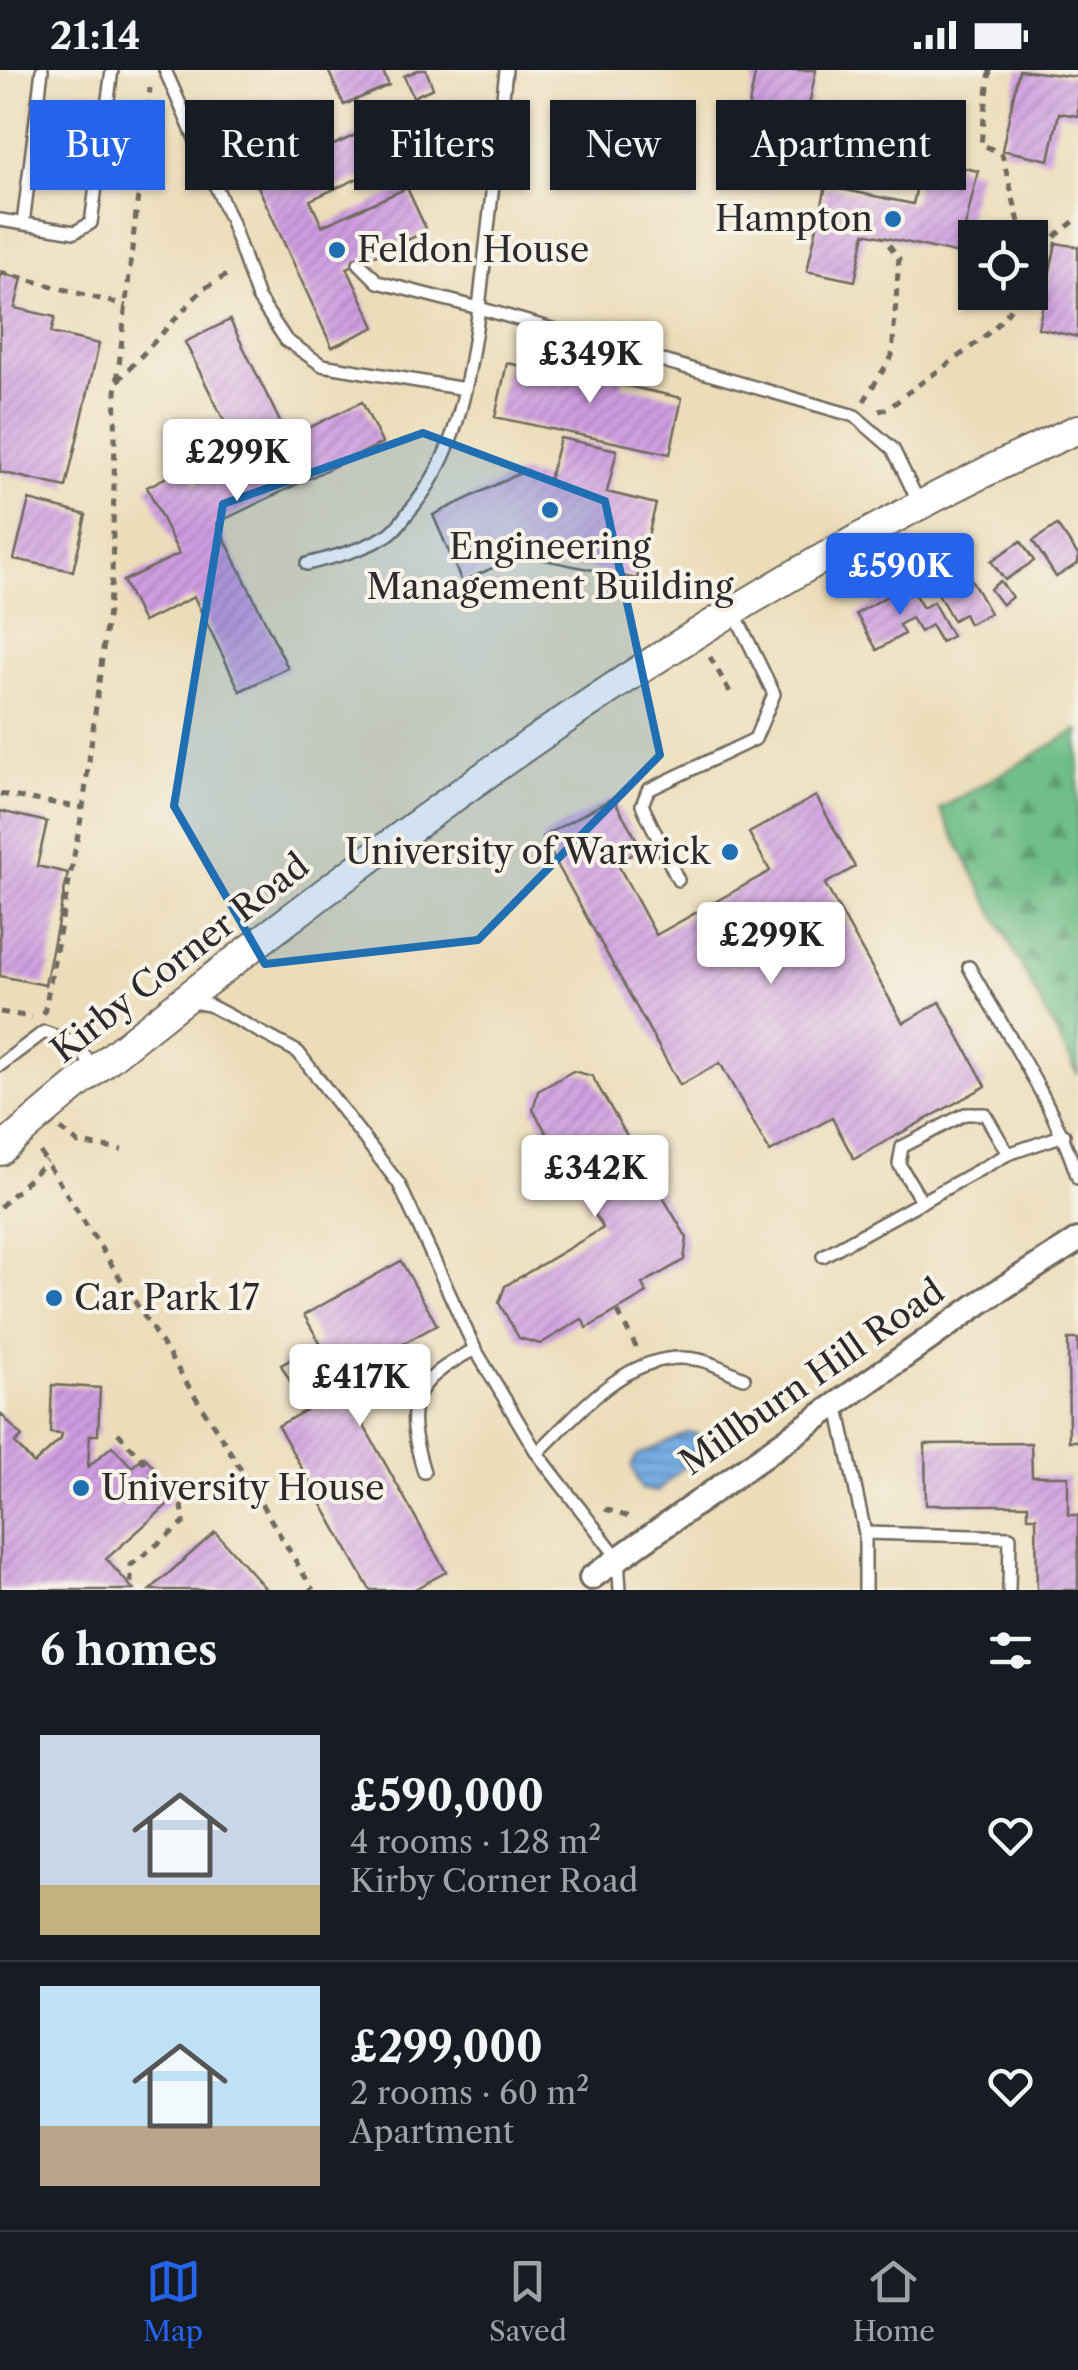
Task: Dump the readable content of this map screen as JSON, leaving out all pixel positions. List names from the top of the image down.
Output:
{
  "streets": {
    "street": ["Kirby Corner Road", "Millburn Hill Road"]
  },
  "places": [
    "Hampton",
    "Feldon House",
    "Engineering Management Building",
    "University of Warwick",
    "Car Park 17",
    "University House"
  ],
  "page": {
    "status": "21:14",
    "chip": [
      "Buy",
      "Rent",
      "Filters",
      "New",
      "Apartment"
    ],
    "price": [
      "£349K",
      "£299K",
      "£590K",
      "£299K",
      "£342K",
      "£417K"
    ],
    "heading": "6 homes",
    "list": [
      {
        "name": "£590,000",
        "note": "4 rooms · 128 m² · Kirby Corner Road"
      },
      {
        "name": "£299,000",
        "note": "2 rooms · 60 m² · Apartment"
      }
    ],
    "tabs": ["Map", "Saved", "Home"]
  }
}
